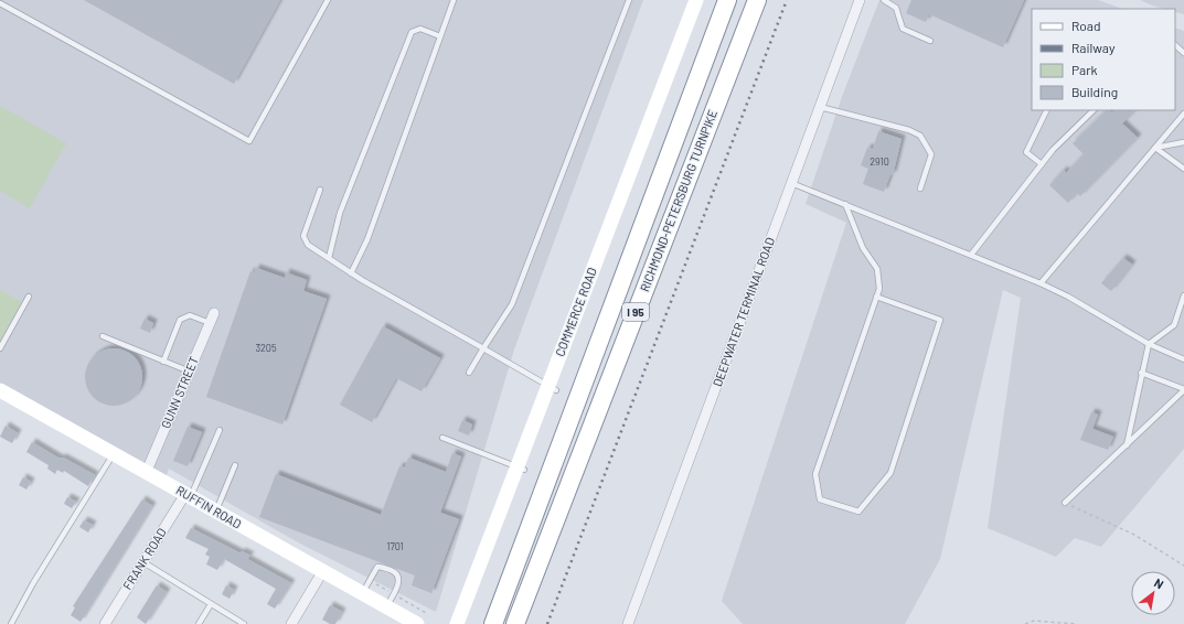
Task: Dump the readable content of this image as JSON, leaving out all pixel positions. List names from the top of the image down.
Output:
{
  "streets": {
    "highway": ["RICHMOND-PETERSBURG TURNPIKE", "I 95"],
    "main road": ["COMMERCE ROAD", "RUFFIN ROAD"],
    "street": ["DEEPWATER TERMINAL ROAD", "GUNN STREET", "FRANK ROAD"]
  },
  "crossings": [
    ["GUNN STREET", "RUFFIN ROAD"],
    ["RUFFIN ROAD", "FRANK ROAD"]
  ],
  "house_numbers": ["2910", "3205", "1701"],
  "legend": [
    "Road",
    "Railway",
    "Park",
    "Building"
  ],
  "north": "top right"
}
